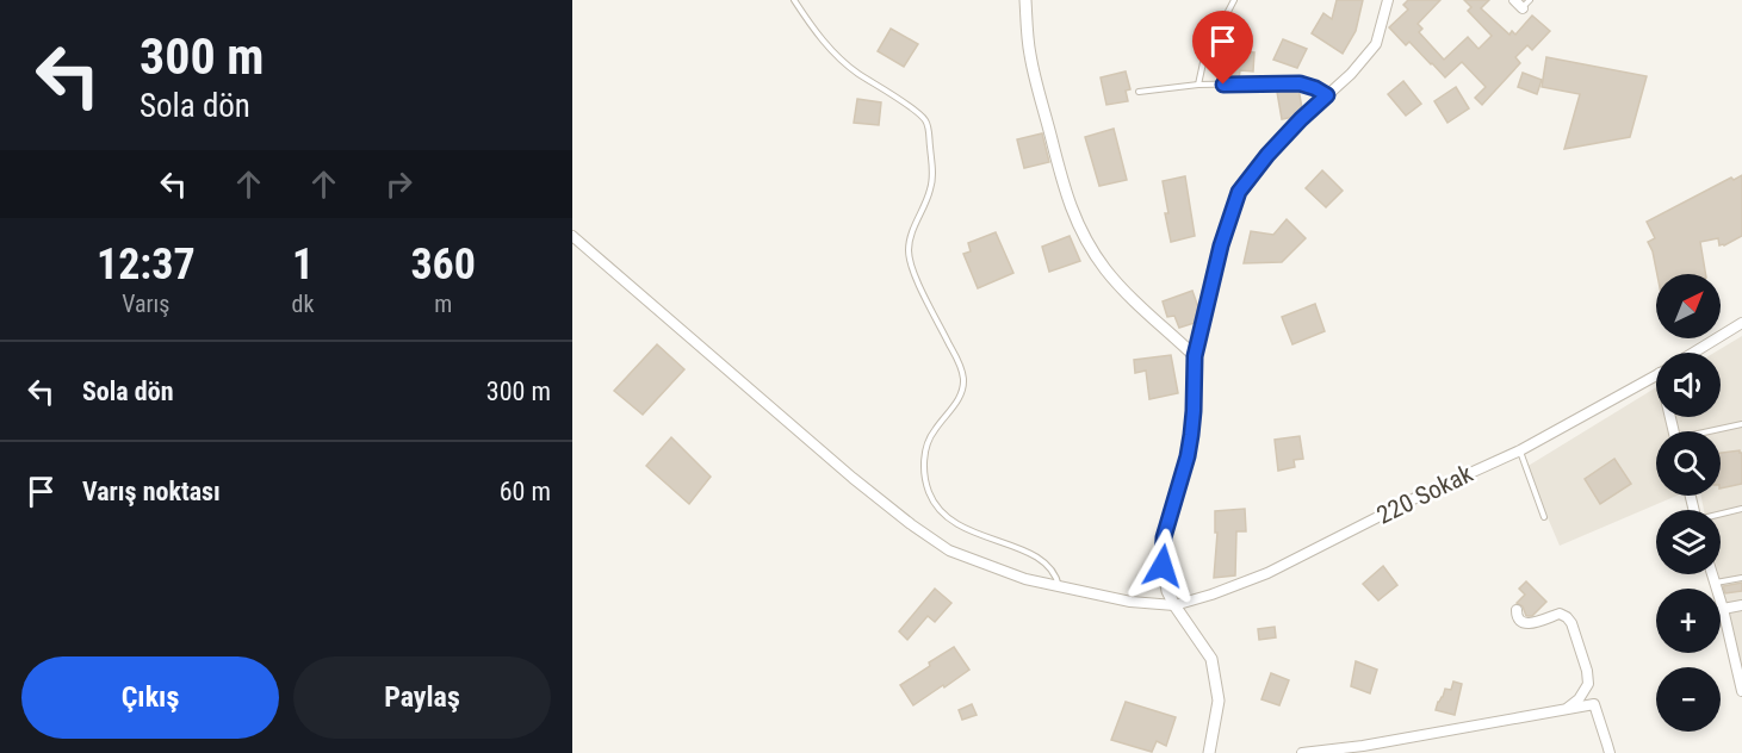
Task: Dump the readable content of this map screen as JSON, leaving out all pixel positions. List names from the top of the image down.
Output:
{
  "streets": {
    "street": ["220 Sokak"]
  },
  "north": "top right",
  "page": {
    "turn": ["300 m", "Sola dön"],
    "eta": [
      "12:37",
      "Varış",
      "1",
      "dk",
      "360",
      "m"
    ],
    "map_buttons": ["+", "−"],
    "list": [
      {
        "name": "Sola dön",
        "value": "300 m"
      },
      {
        "name": "Varış noktası",
        "value": "60 m"
      }
    ],
    "buttons": ["Çıkış", "Paylaş"]
  }
}
